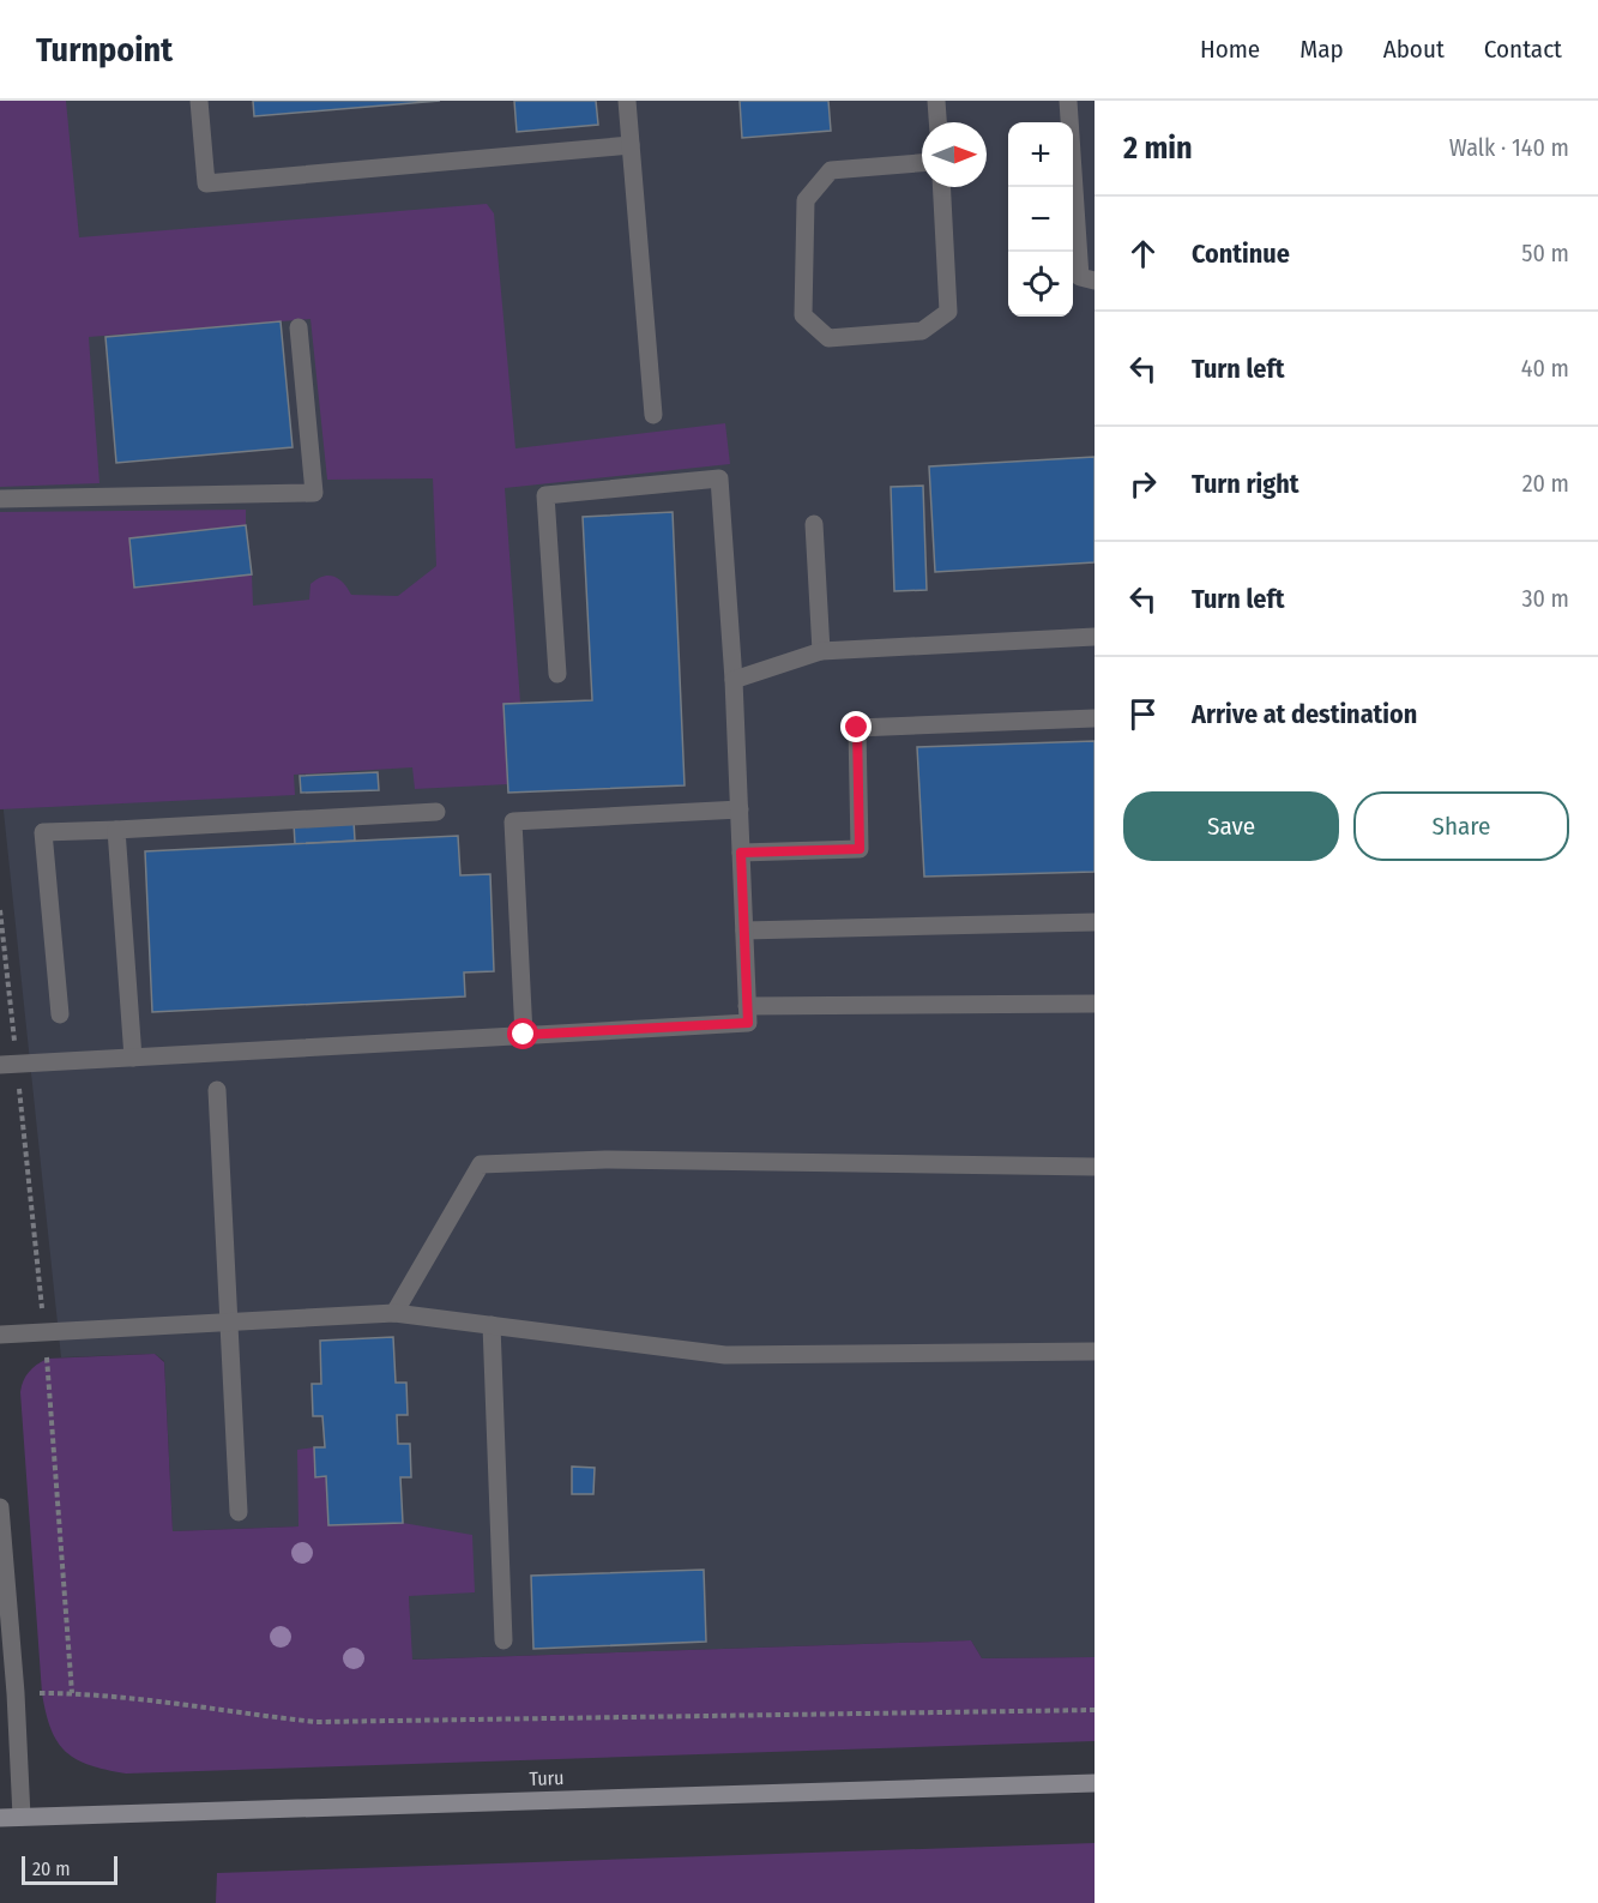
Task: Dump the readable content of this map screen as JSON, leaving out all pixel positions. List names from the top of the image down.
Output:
{
  "streets": {
    "main road": ["Turu"]
  },
  "scale_bar": "20 m",
  "north": "right",
  "page": {
    "header": "Turnpoint",
    "nav": [
      "Home",
      "Map",
      "About",
      "Contact"
    ],
    "heading": ["2 min", "Walk · 140 m"],
    "map_buttons": ["+", "−"],
    "list": [
      ["Continue", "50 m"],
      ["Turn left", "40 m"],
      ["Turn right", "20 m"],
      ["Turn left", "30 m"],
      "Arrive at destination"
    ],
    "buttons": ["Save", "Share"],
    "scale": "20 m"
  }
}
